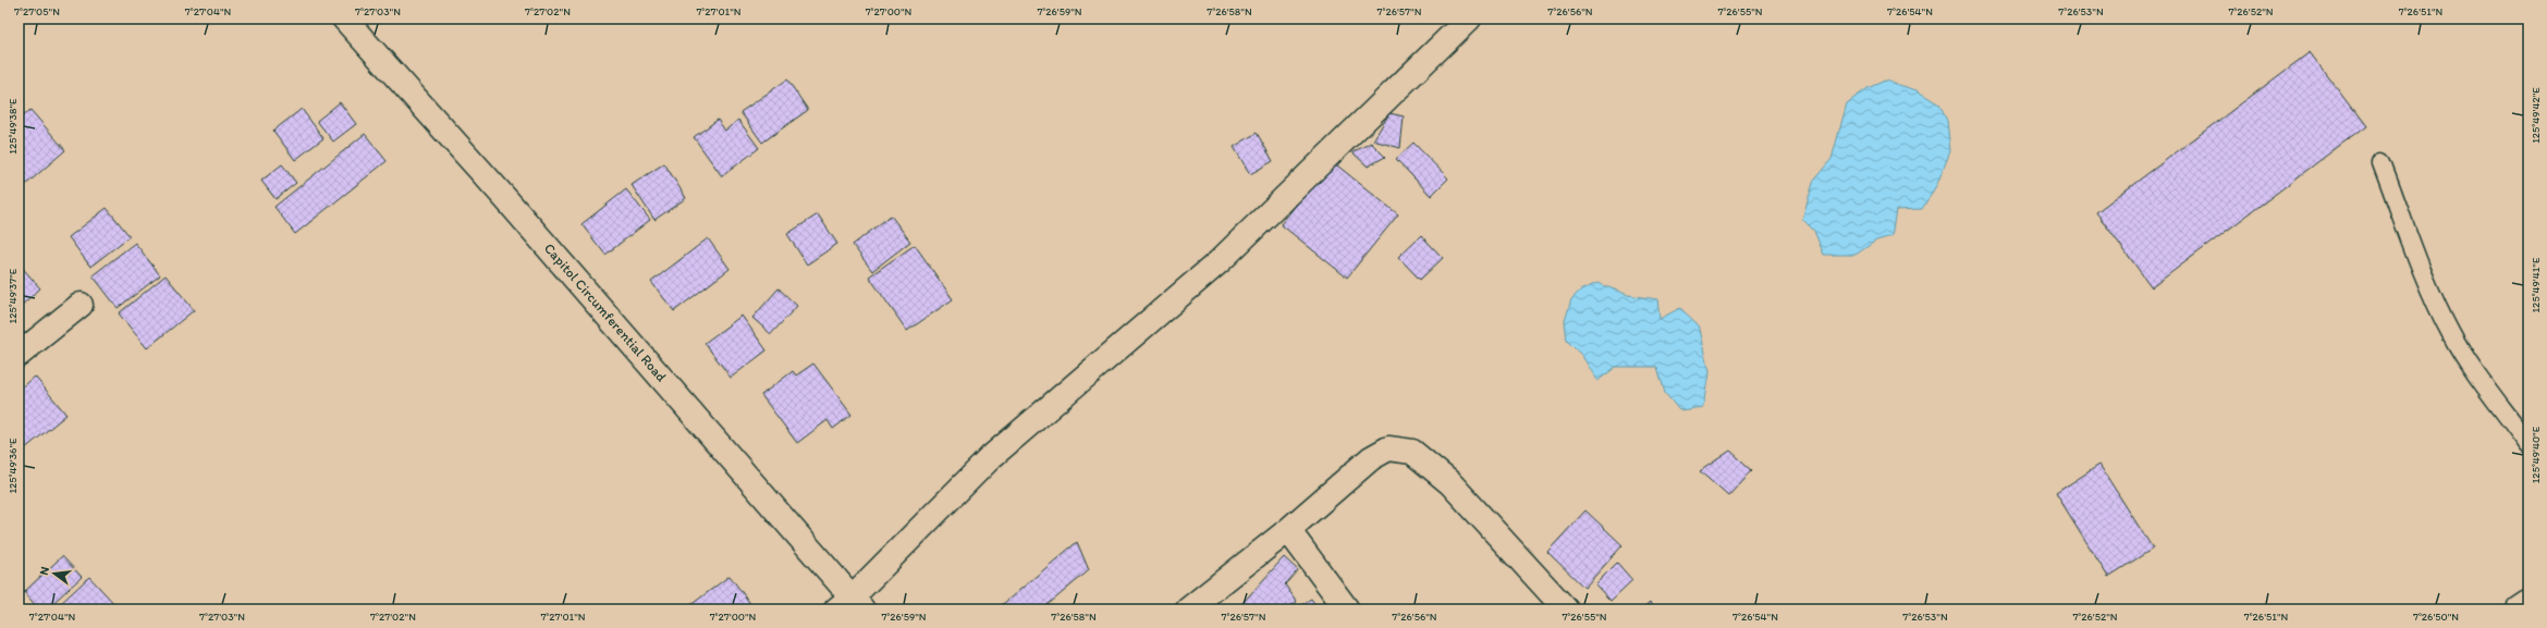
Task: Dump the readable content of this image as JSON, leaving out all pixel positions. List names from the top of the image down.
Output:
{
  "streets": {
    "street": ["Capitol Circumferential Road"]
  },
  "north": "left",
  "coordinates": [
    "7°27'05\"N",
    "7°27'04\"N",
    "7°27'03\"N",
    "7°27'02\"N",
    "7°27'01\"N",
    "7°27'00\"N",
    "7°26'59\"N",
    "7°26'58\"N",
    "7°26'57\"N",
    "7°26'56\"N",
    "7°26'55\"N",
    "7°26'54\"N",
    "7°26'53\"N",
    "7°26'52\"N",
    "7°26'51\"N",
    "125°49'42\"E",
    "125°49'38\"E",
    "125°49'41\"E",
    "125°49'37\"E",
    "125°49'40\"E",
    "125°49'36\"E",
    "7°26'50\"N"
  ]
}
